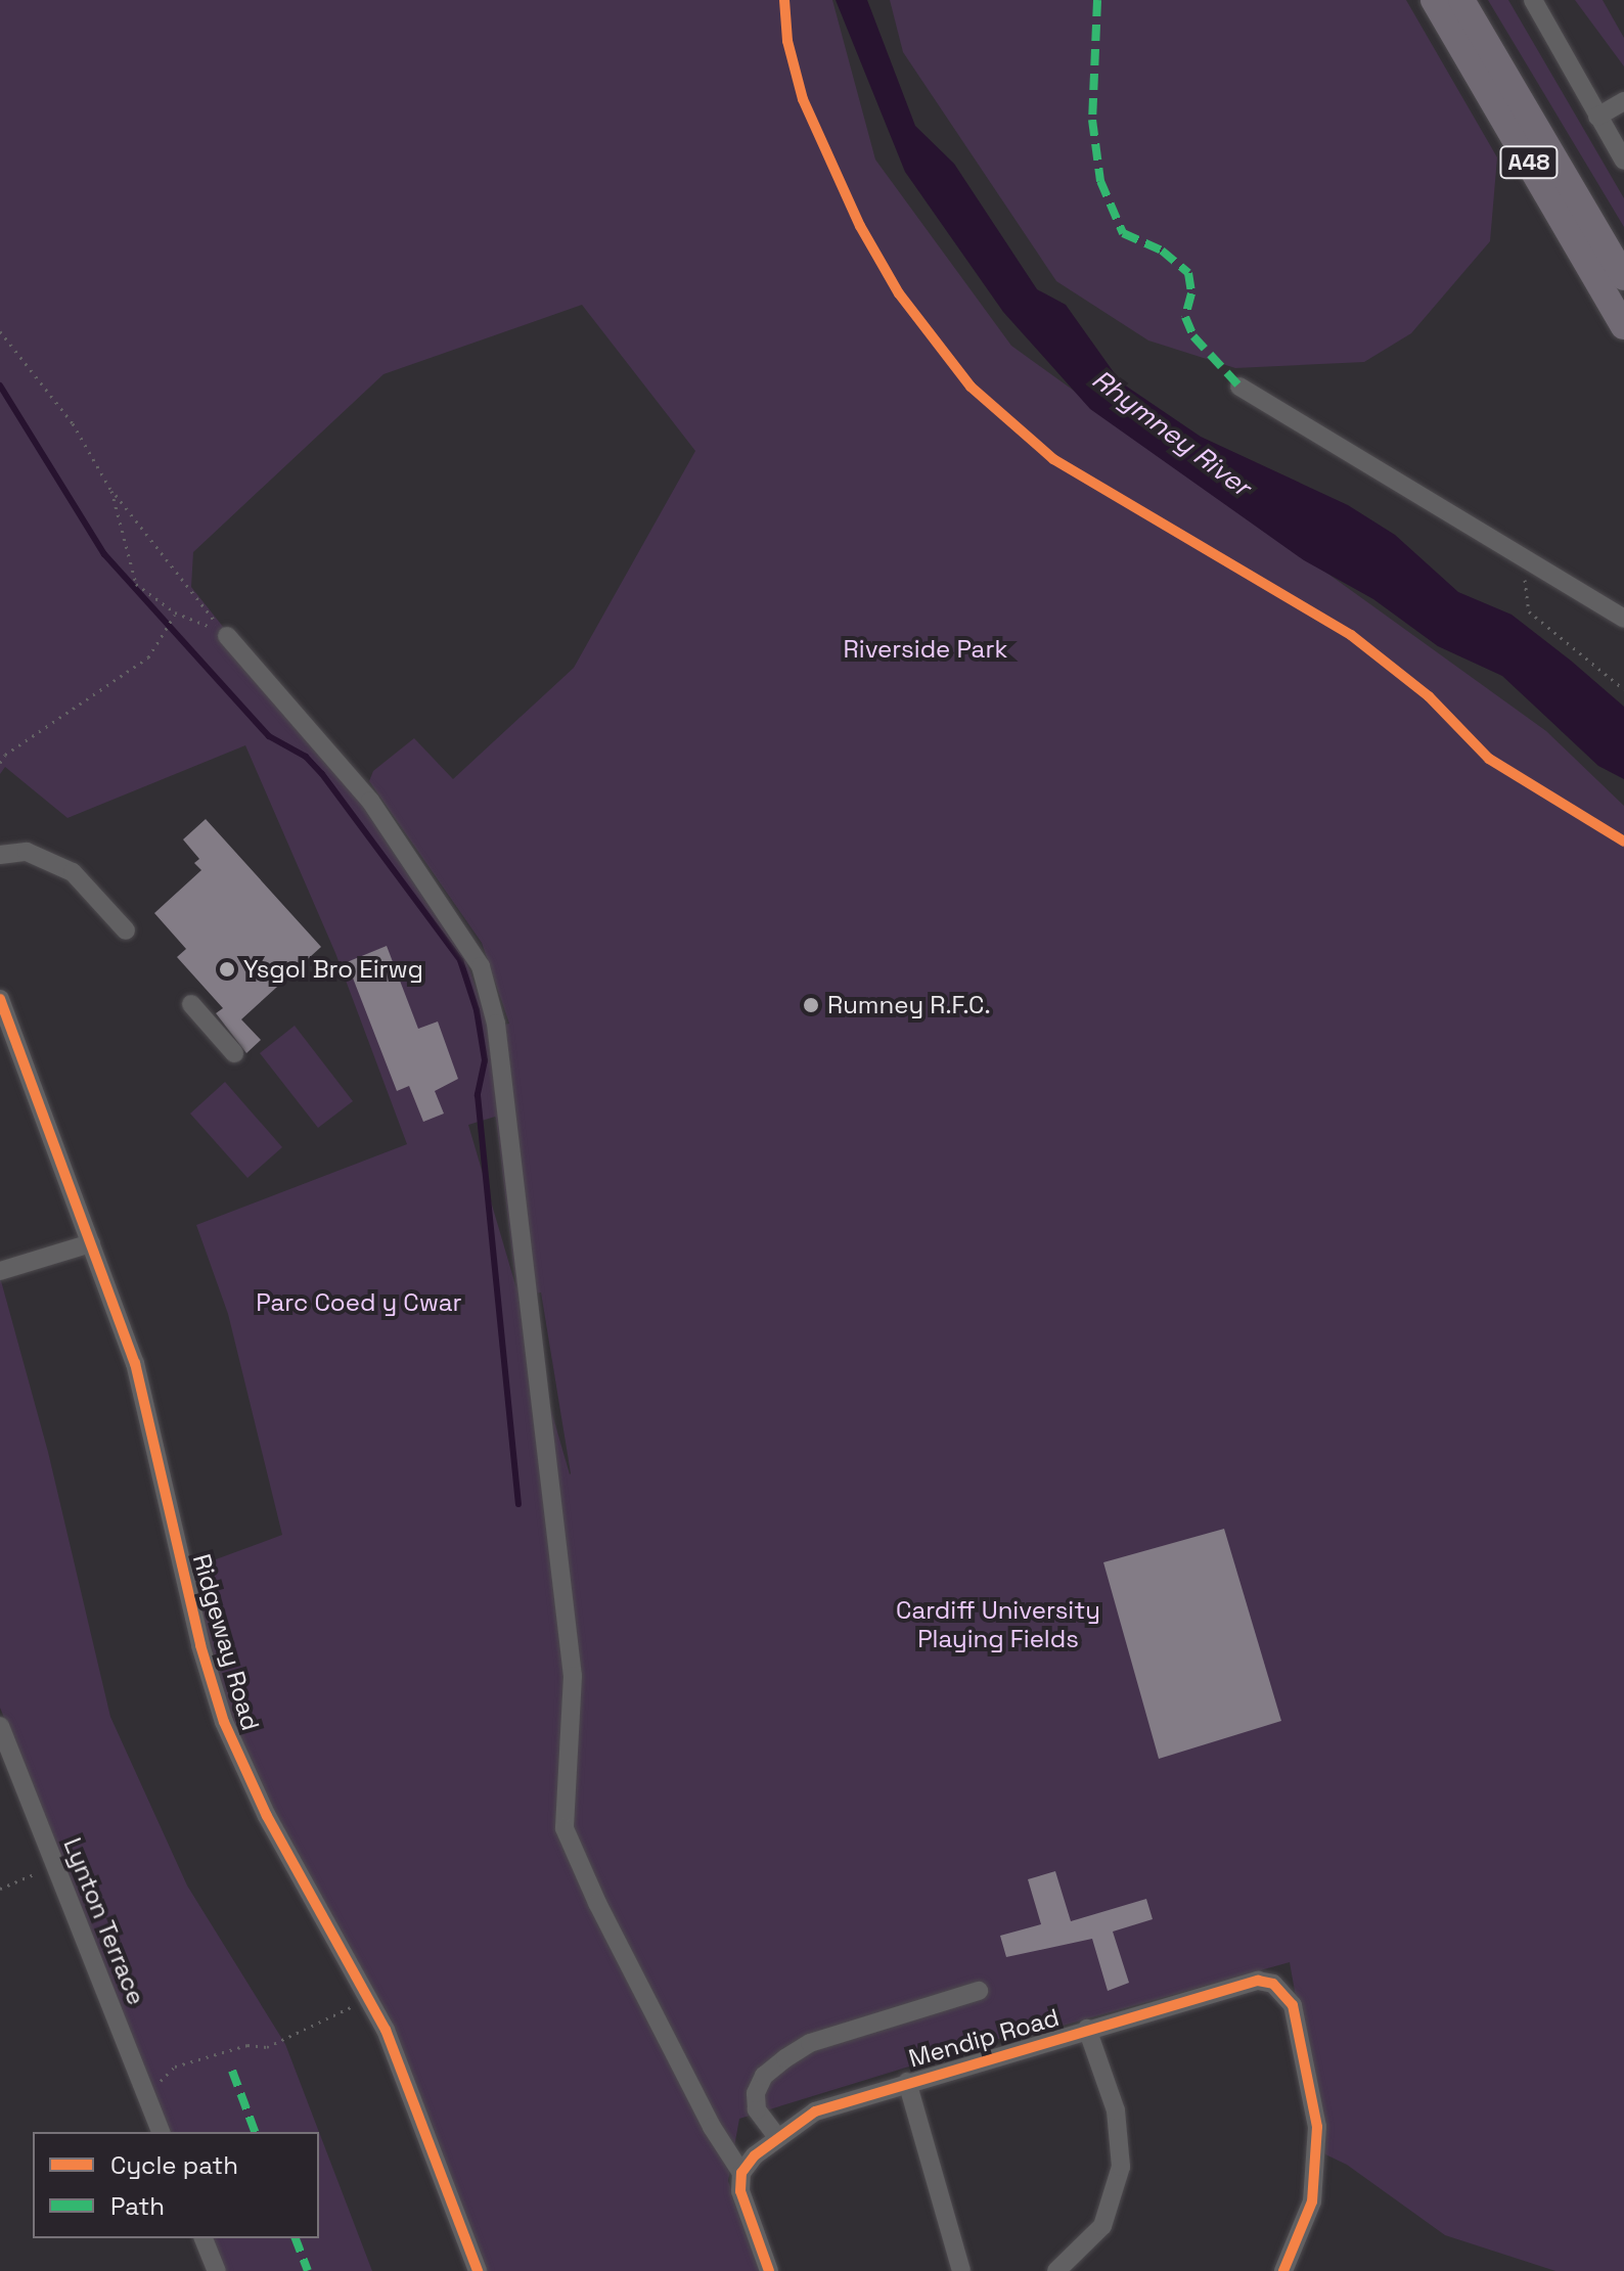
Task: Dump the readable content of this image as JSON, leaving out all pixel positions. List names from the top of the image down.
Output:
{
  "streets": {
    "highway": ["A48"],
    "street": ["Ridgeway Road", "Lynton Terrace", "Mendip Road"]
  },
  "water": ["Rhymney River"],
  "parks": ["Riverside Park", "Parc Coed y Cwar", "Cardiff University Playing Fields"],
  "places": ["Ysgol Bro Eirwg", "Rumney R.F.C."],
  "legend": ["Cycle path", "Path"]
}
